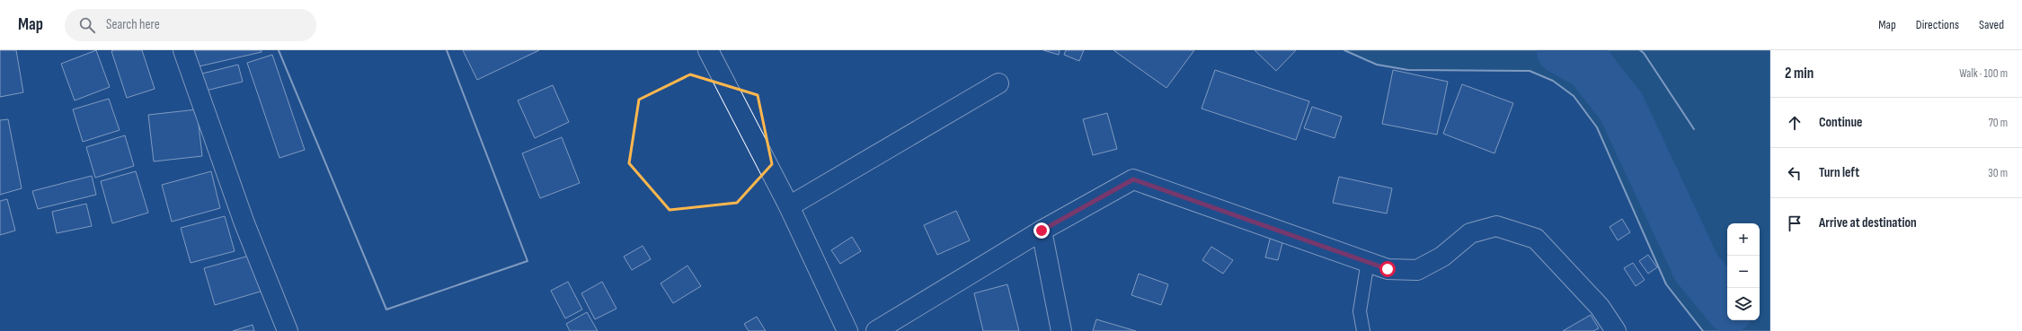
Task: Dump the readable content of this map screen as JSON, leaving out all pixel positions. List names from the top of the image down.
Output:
{
  "page": {
    "header": "Map",
    "search": "Search here",
    "nav": ["Map", "Directions", "Saved"],
    "heading": ["2 min", "Walk · 100 m"],
    "list": [
      ["Continue", "70 m"],
      ["Turn left", "30 m"],
      "Arrive at destination"
    ],
    "map_buttons": ["+", "−"]
  }
}
